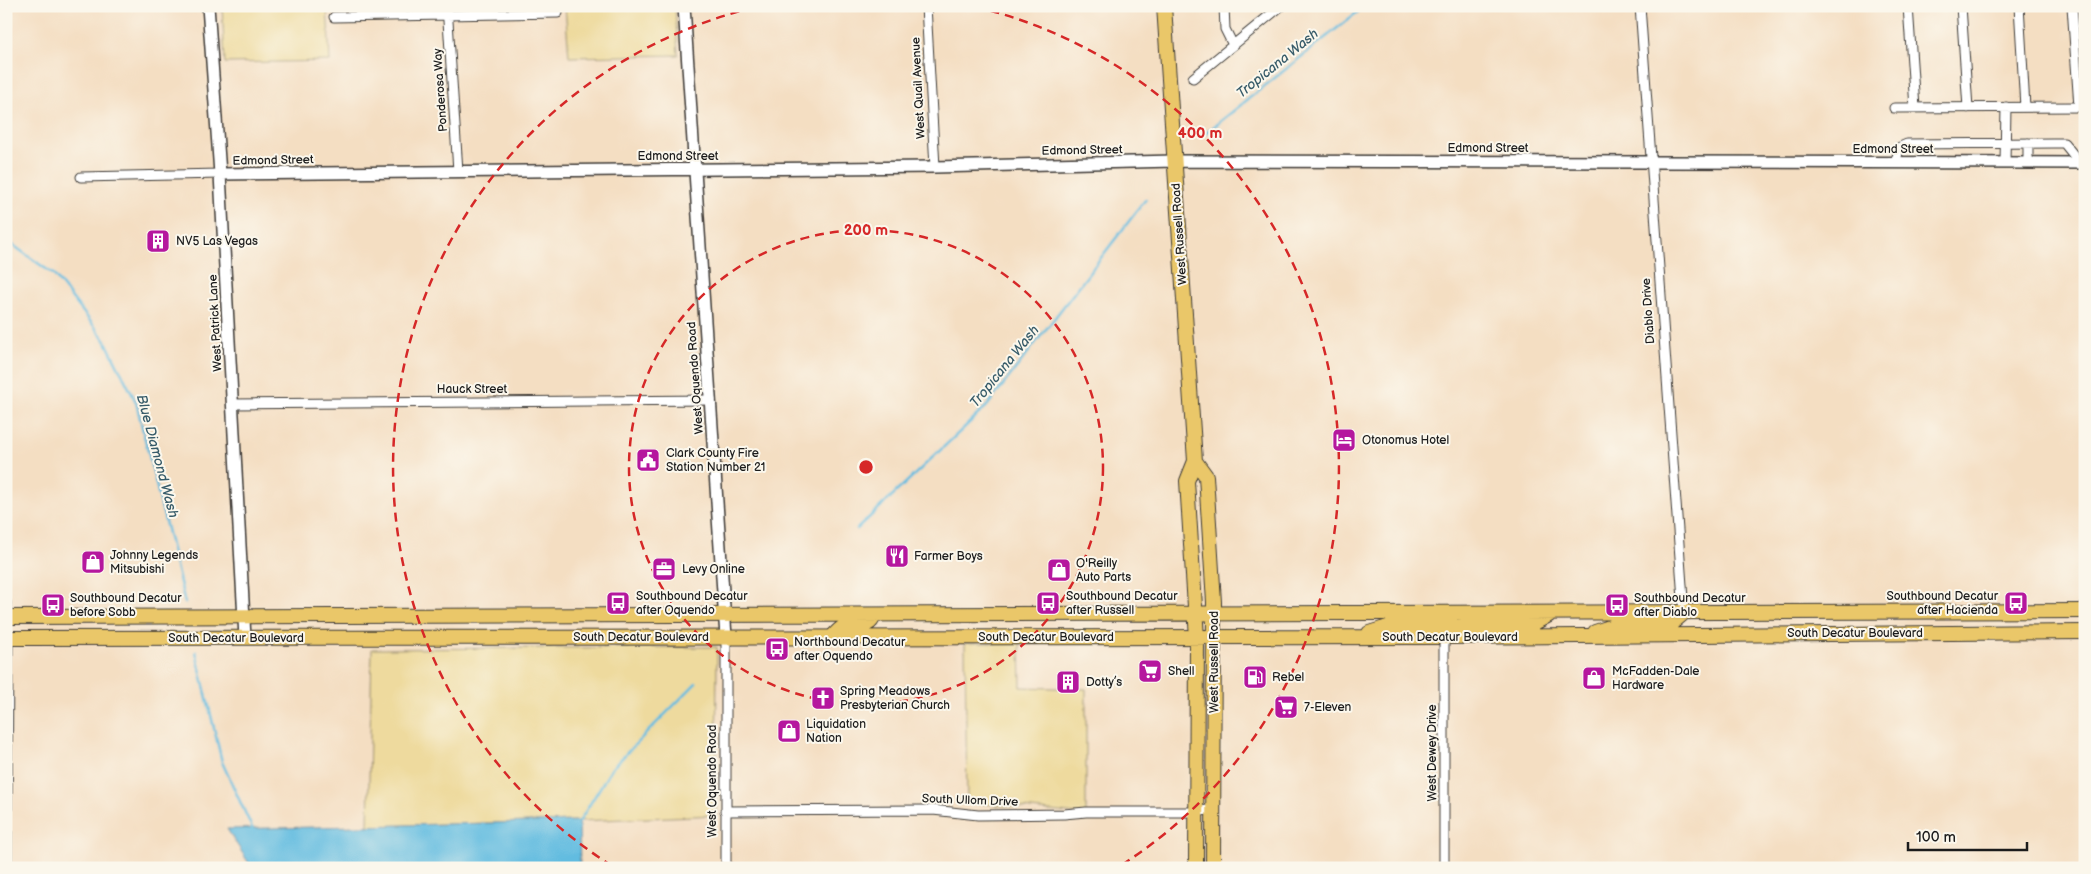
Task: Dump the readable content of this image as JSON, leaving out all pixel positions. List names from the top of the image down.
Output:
{
  "streets": {
    "main road": ["West Russell Road", "South Decatur Boulevard"],
    "street": [
      "West Quail Avenue",
      "Ponderosa Way",
      "Edmond Street",
      "Diablo Drive",
      "West Patrick Lane",
      "West Oquendo Road",
      "Hauck Street",
      "West Dewey Drive",
      "South Ullom Drive"
    ]
  },
  "crossings": [
    ["West Quail Avenue", "Edmond Street"],
    ["Ponderosa Way", "Edmond Street"],
    ["Edmond Street", "West Russell Road"],
    ["Edmond Street", "Diablo Drive"],
    ["Edmond Street", "West Patrick Lane"],
    ["Edmond Street", "West Oquendo Road"],
    ["West Russell Road", "South Decatur Boulevard"],
    ["West Russell Road", "South Ullom Drive"],
    ["Diablo Drive", "South Decatur Boulevard"],
    ["West Patrick Lane", "Hauck Street"],
    ["West Patrick Lane", "South Decatur Boulevard"],
    ["West Oquendo Road", "Hauck Street"],
    ["West Oquendo Road", "South Decatur Boulevard"],
    ["West Oquendo Road", "South Ullom Drive"],
    ["South Decatur Boulevard", "West Dewey Drive"]
  ],
  "water": ["Tropicana Wash", "Blue Diamond Wash"],
  "places": {
    "building": ["NV5 Las Vegas", "Dotty’s"],
    "hotel": ["Otonomus Hotel"],
    "public building": ["Clark County Fire Station Number 21"],
    "restaurant": ["Farmer Boys"],
    "shop": [
      "Johnny Legends Mitsubishi",
      "O'Reilly Auto Parts",
      "McFadden-Dale Hardware",
      "Liquidation Nation"
    ],
    "office": ["Levy Online"],
    "bus stop": [
      "Southbound Decatur after Oquendo",
      "Southbound Decatur after Russell",
      "Southbound Decatur after Hacienda",
      "Southbound Decatur before Sobb",
      "Southbound Decatur after Diablo",
      "Northbound Decatur after Oquendo"
    ],
    "supermarket": ["Shell", "7-Eleven"],
    "fuel station": ["Rebel"],
    "church": ["Spring Meadows Presbyterian Church"]
  },
  "scale_bar": "100 m",
  "rings": ["400 m", "200 m"]
}
